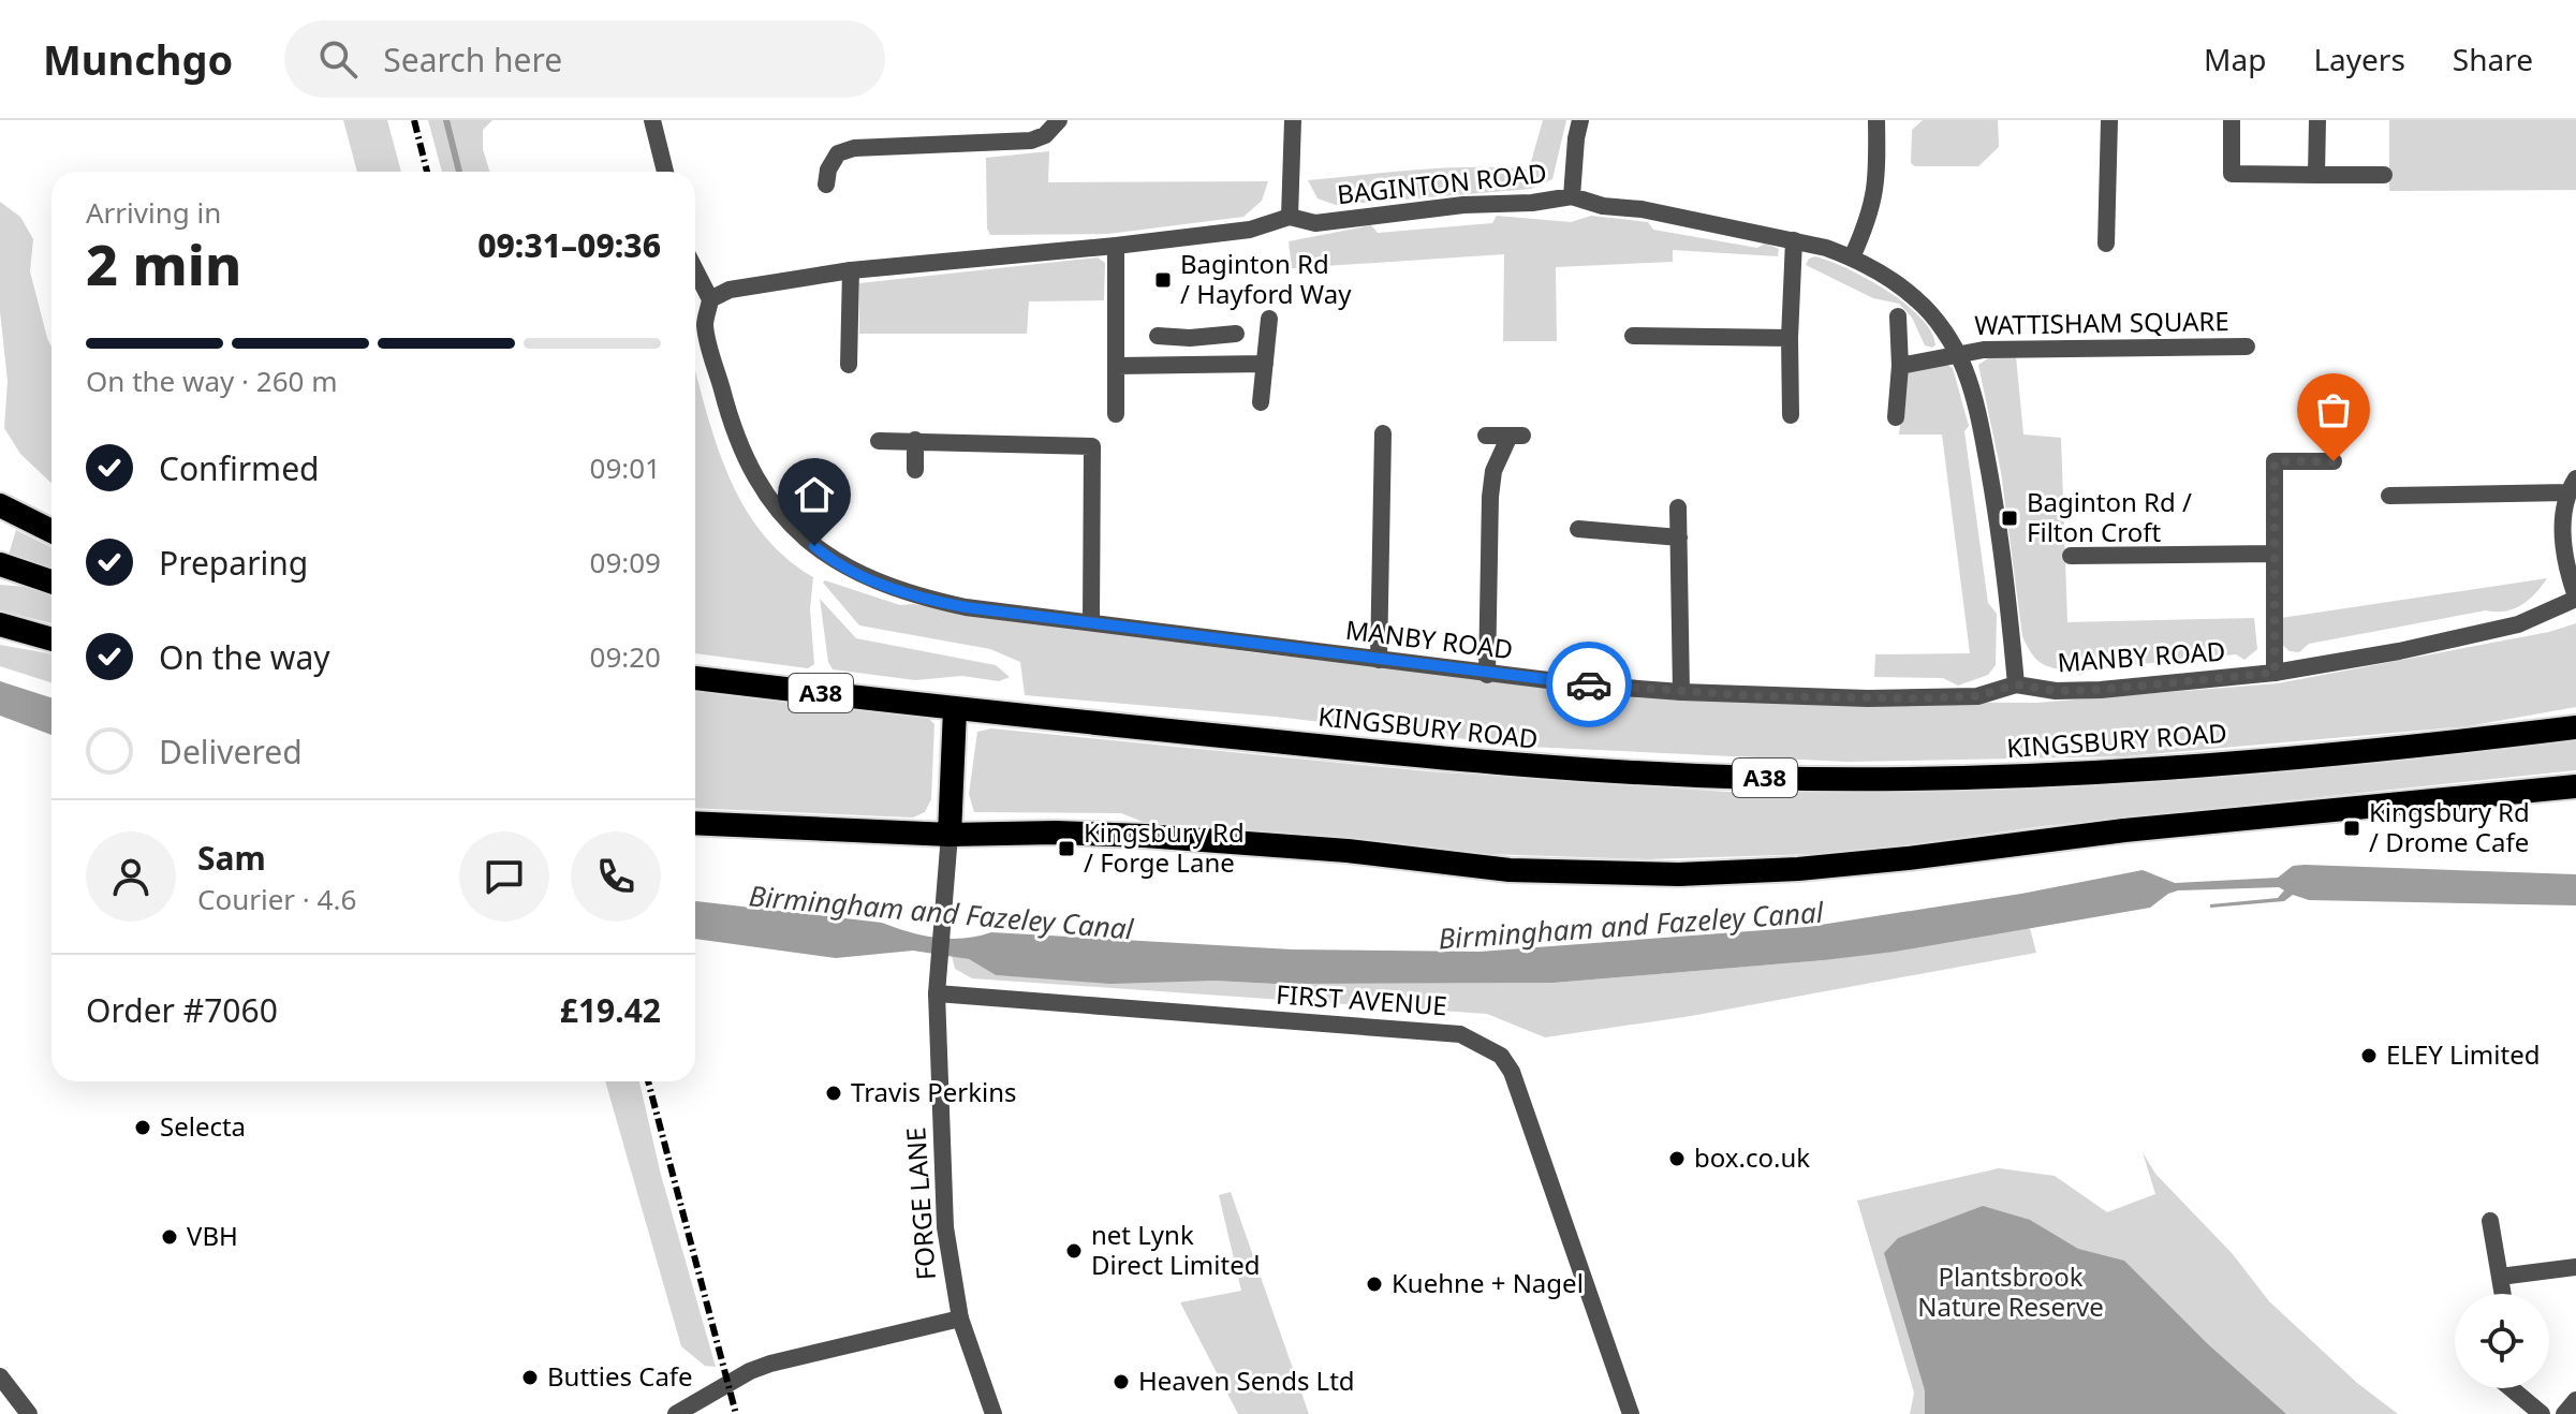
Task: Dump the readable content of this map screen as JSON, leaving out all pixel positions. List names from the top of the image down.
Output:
{
  "streets": {
    "highway": ["A38", "KINGSBURY ROAD"],
    "street": [
      "BAGINTON ROAD",
      "WATTISHAM SQUARE",
      "MANBY ROAD",
      "FIRST AVENUE",
      "FORGE LANE"
    ]
  },
  "crossings": [
    ["BAGINTON ROAD", "WATTISHAM SQUARE"],
    ["BAGINTON ROAD", "MANBY ROAD"],
    ["FIRST AVENUE", "FORGE LANE"]
  ],
  "water": ["Birmingham and Fazeley Canal"],
  "parks": ["Plantsbrook Nature Reserve"],
  "places": {
    "transit": [
      "Baginton Rd / Hayford Way",
      "Baginton Rd / Filton Croft",
      "Kingsbury Rd / Drome Cafe",
      "Kingsbury Rd / Forge Lane"
    ],
    "other": [
      "ELEY Limited",
      "Travis Perkins",
      "Selecta",
      "box.co.uk",
      "VBH",
      "net Lynk Direct Limited",
      "Kuehne + Nagel",
      "Butties Cafe",
      "Heaven Sends Ltd"
    ]
  },
  "page": {
    "header": "Munchgo",
    "search": "Search here",
    "nav": ["Map", "Layers", "Share"],
    "heading": ["2 min", "Arriving in", "09:31–09:36"],
    "panel": [
      "Sam",
      "Courier · 4.6",
      "Order #7060",
      "£19.42"
    ],
    "bar": "On the way · 260 m",
    "list": [
      ["Confirmed", "09:01"],
      ["Preparing", "09:09"],
      ["On the way", "09:20"],
      "Delivered"
    ]
  }
}
